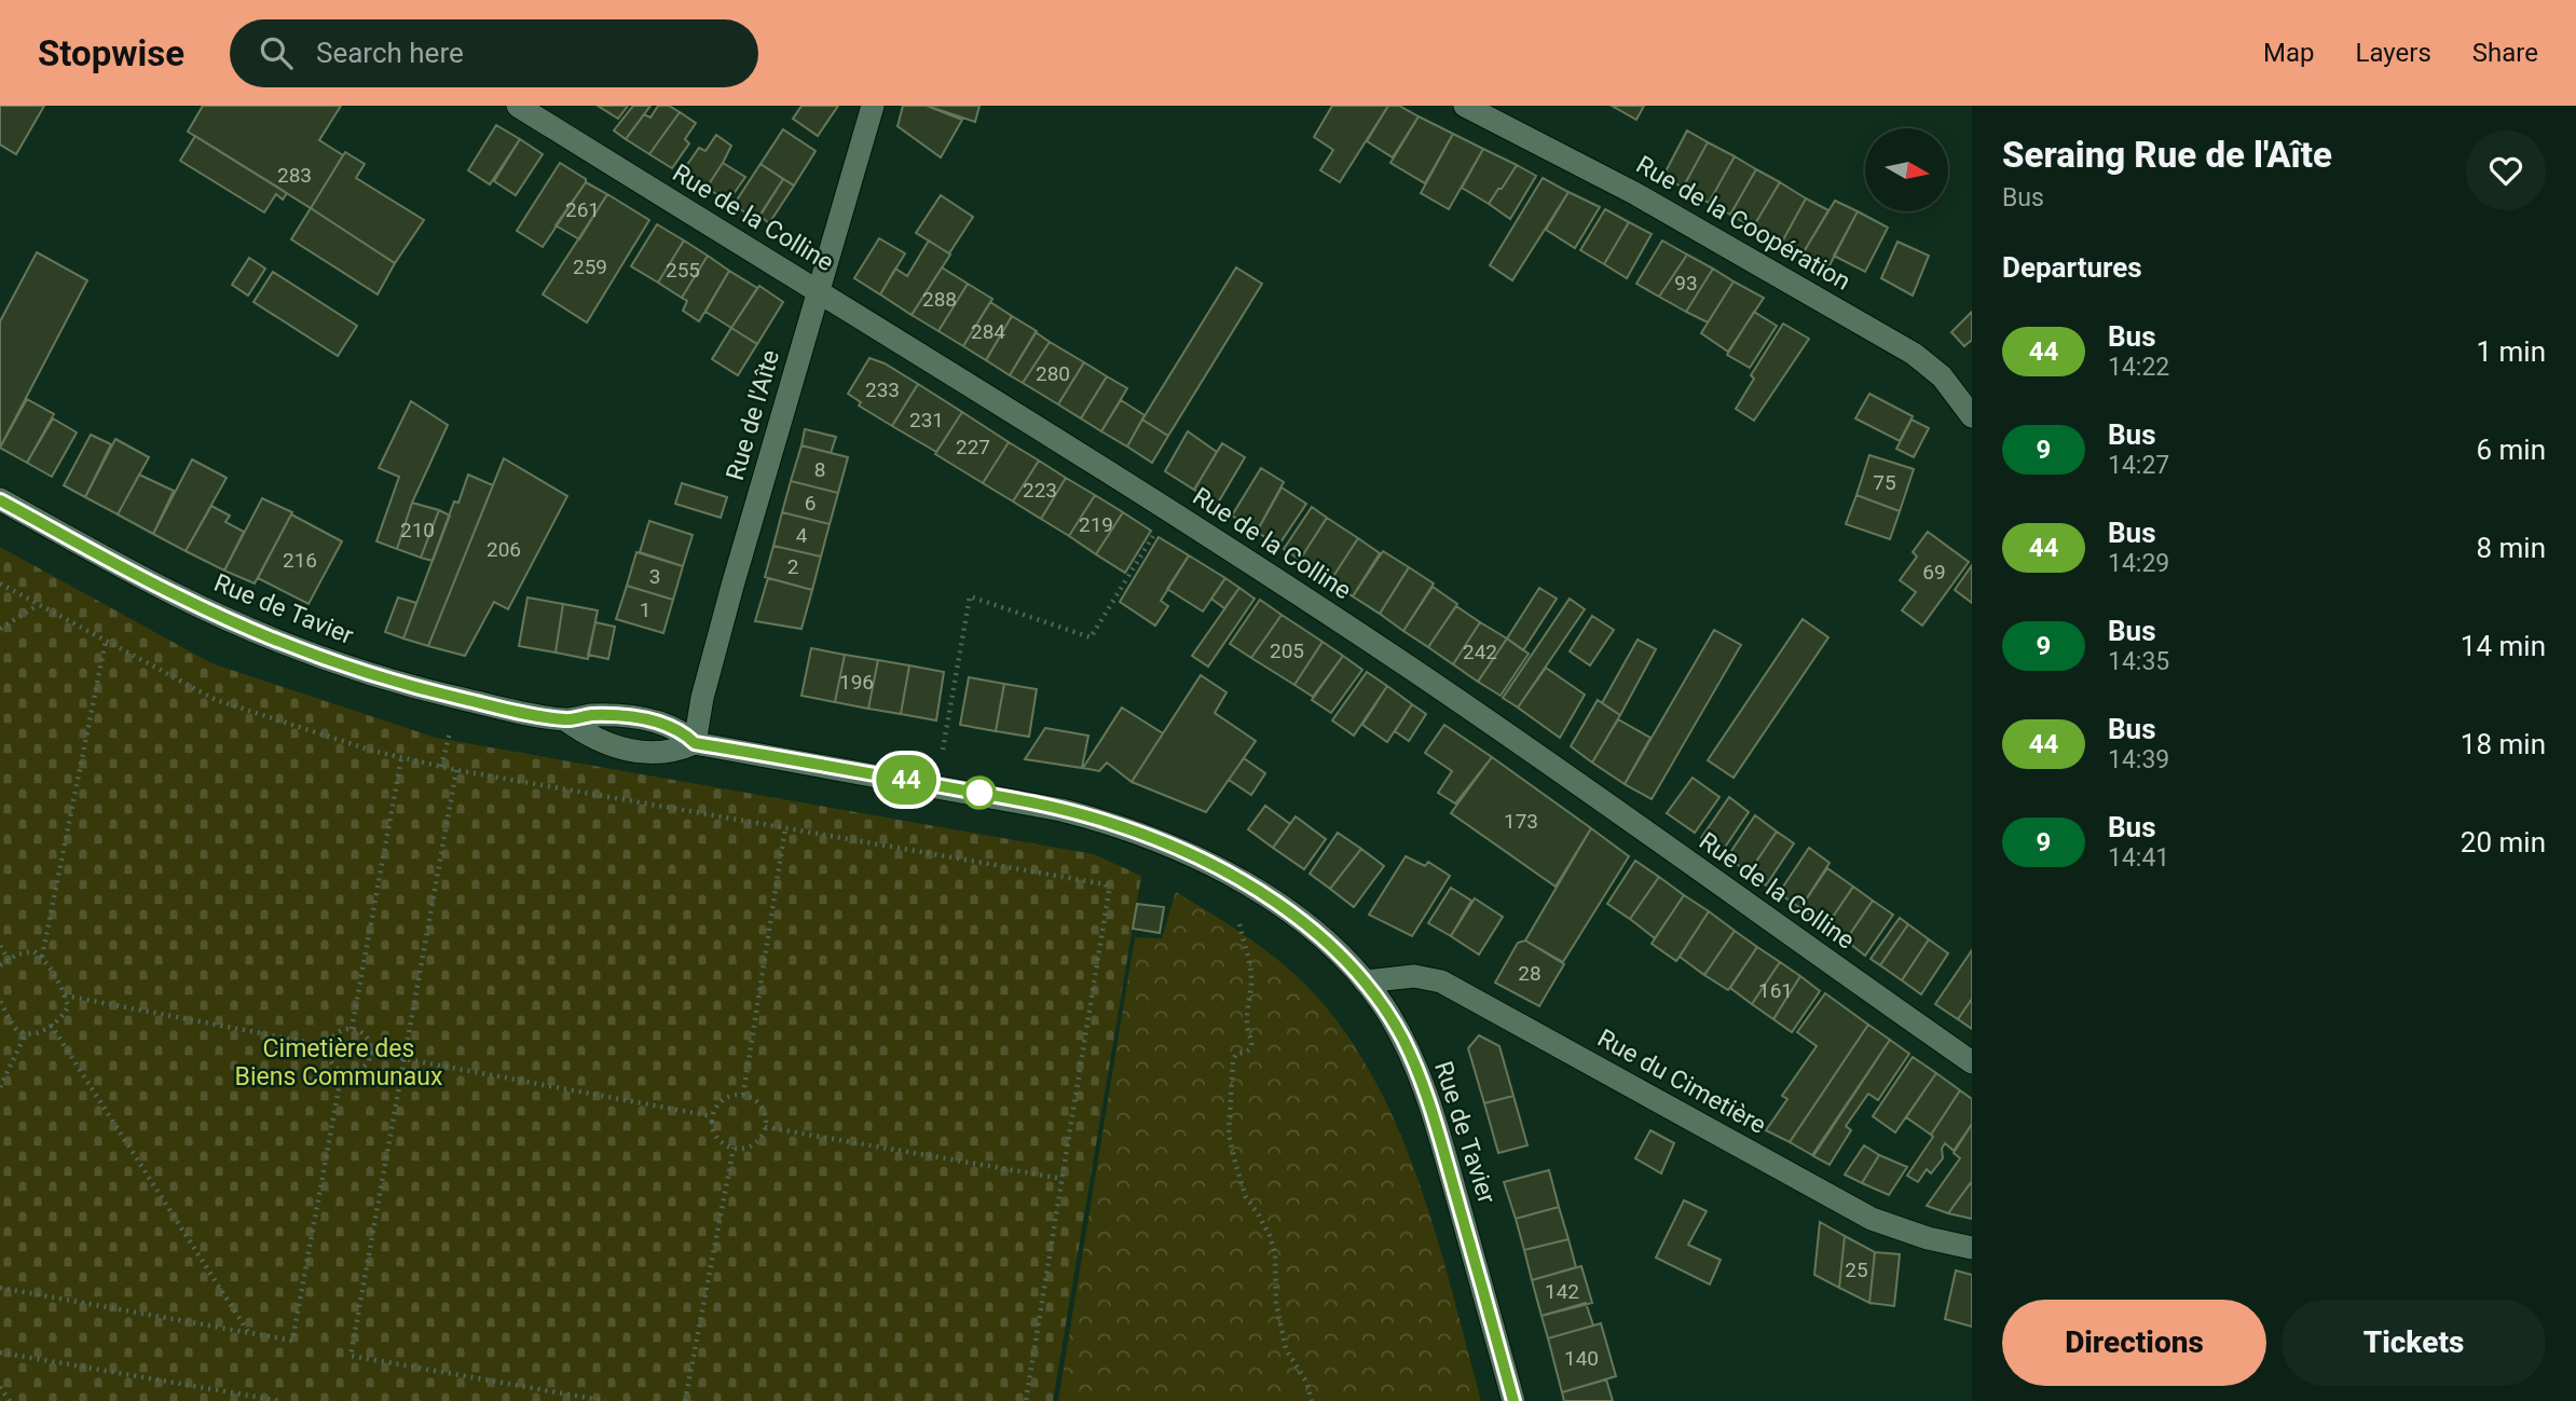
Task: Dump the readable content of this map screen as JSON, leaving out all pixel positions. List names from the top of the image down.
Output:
{
  "streets": {
    "street": [
      "Rue de la Colline",
      "Rue de la Coopération",
      "Rue de l'Aîte",
      "Rue de Tavier",
      "Rue du Cimetière"
    ]
  },
  "crossings": [
    ["Rue de la Colline", "Rue de l'Aîte"],
    ["Rue de l'Aîte", "Rue de Tavier"],
    ["Rue de Tavier", "Rue du Cimetière"]
  ],
  "parks": ["Cimetière des Biens Communaux"],
  "lines": ["bus line 44"],
  "house_numbers": [
    "283",
    "261",
    "259",
    "255",
    "93",
    "288",
    "284",
    "280",
    "233",
    "231",
    "227",
    "8",
    "75",
    "223",
    "6",
    "219",
    "210",
    "4",
    "206",
    "216",
    "2",
    "69",
    "3",
    "1",
    "205",
    "242",
    "196",
    "173",
    "28",
    "161",
    "25",
    "142",
    "140"
  ],
  "north": "right",
  "page": {
    "header": "Stopwise",
    "search": "Search here",
    "nav": ["Map", "Layers", "Share"],
    "on_map": "44",
    "heading": [
      ["Seraing Rue de l'Aîte", "Bus"],
      "Departures"
    ],
    "list": [
      {
        "mark": "44",
        "name": "Bus",
        "note": "14:22",
        "value": "1 min"
      },
      {
        "mark": "9",
        "name": "Bus",
        "note": "14:27",
        "value": "6 min"
      },
      {
        "mark": "44",
        "name": "Bus",
        "note": "14:29",
        "value": "8 min"
      },
      {
        "mark": "9",
        "name": "Bus",
        "note": "14:35",
        "value": "14 min"
      },
      {
        "mark": "44",
        "name": "Bus",
        "note": "14:39",
        "value": "18 min"
      },
      {
        "mark": "9",
        "name": "Bus",
        "note": "14:41",
        "value": "20 min"
      }
    ],
    "buttons": ["Directions", "Tickets"]
  }
}
